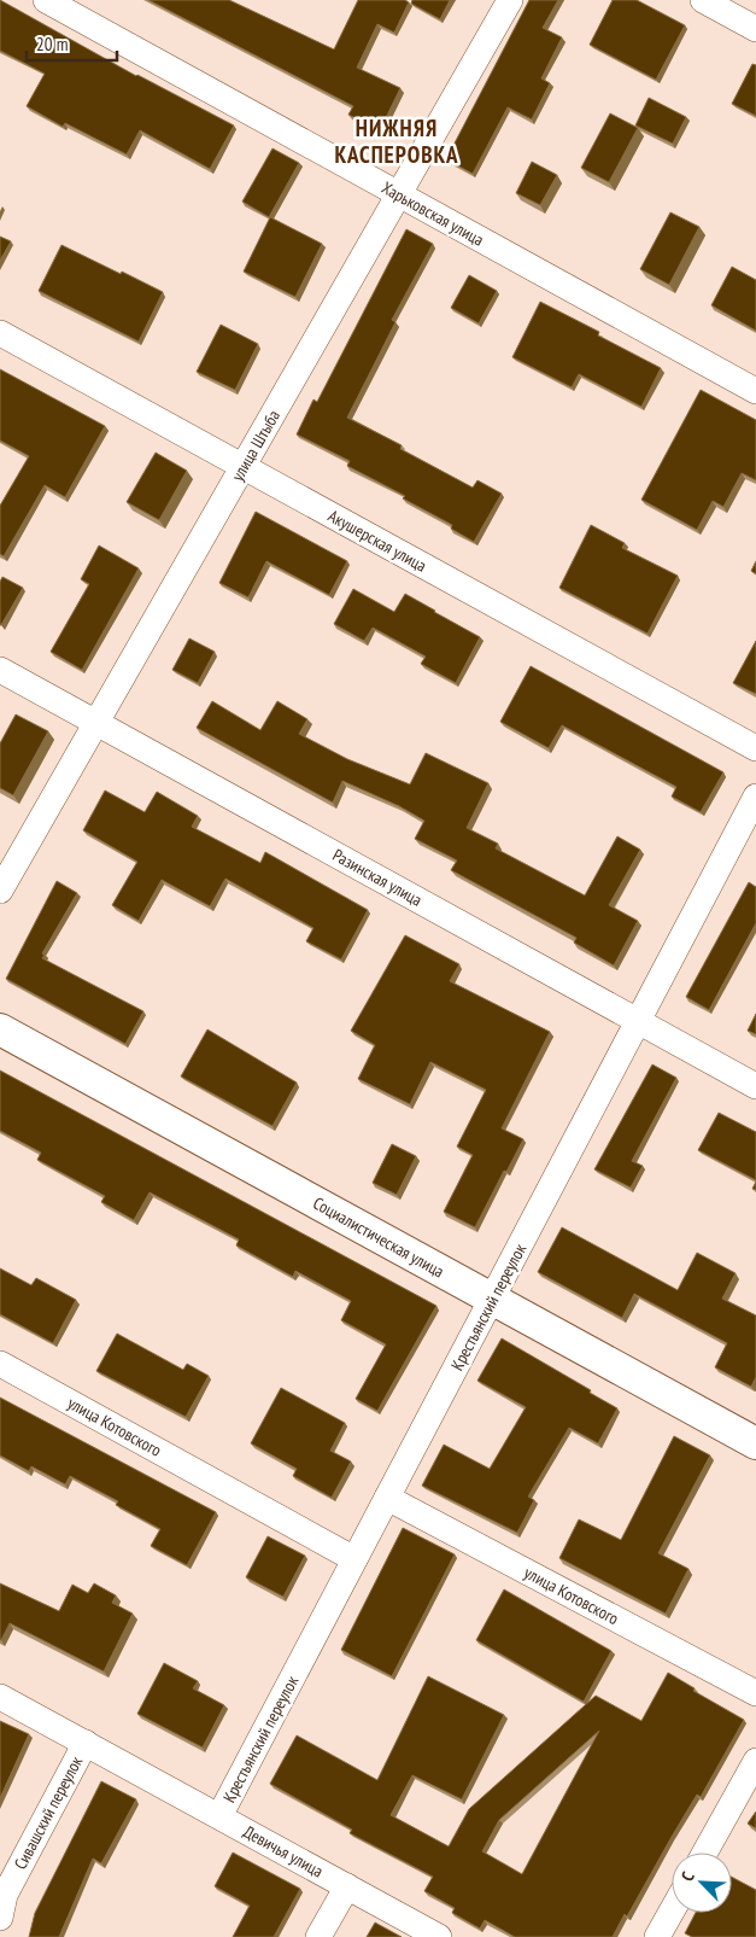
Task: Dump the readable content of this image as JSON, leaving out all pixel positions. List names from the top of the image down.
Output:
{
  "streets": {
    "street": [
      "Харьковская улица",
      "улица Штыба",
      "Акушерская улица",
      "Разинская улица",
      "Социалистическая улица",
      "Крестьянский переулок",
      "улица Котовского",
      "Сивашский переулок",
      "Девичья улица"
    ]
  },
  "crossings": [
    ["Харьковская улица", "улица Штыба"],
    ["улица Штыба", "Акушерская улица"],
    ["улица Штыба", "Разинская улица"],
    ["Разинская улица", "Крестьянский переулок"],
    ["Социалистическая улица", "Крестьянский переулок"],
    ["Крестьянский переулок", "улица Котовского"],
    ["Крестьянский переулок", "Девичья улица"],
    ["Сивашский переулок", "Девичья улица"]
  ],
  "districts": ["НИЖНЯЯ КАСПЕРОВКА"],
  "scale_bar": "20 m",
  "north": "top left"
}
